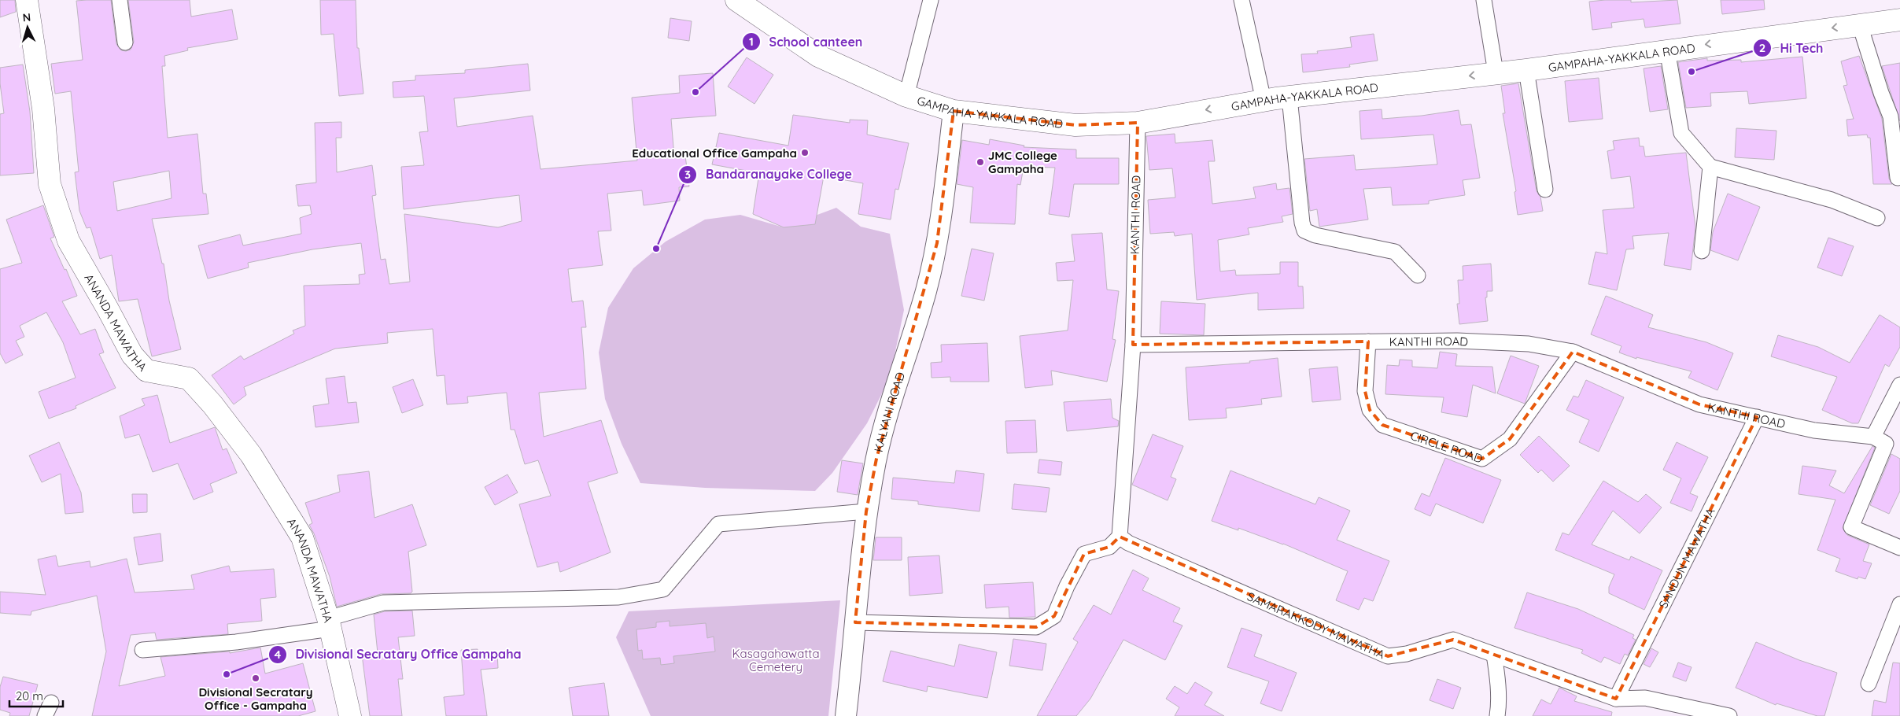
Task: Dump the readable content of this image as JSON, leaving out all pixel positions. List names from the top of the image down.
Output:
{
  "streets": {
    "main road": ["GAMPAHA-YAKKALA ROAD", "ANANDA MAWATHA"],
    "street": [
      "KANTHI ROAD",
      "KALYANI ROAD",
      "CIRCLE ROAD",
      "SANDUN MAWATHA",
      "SAMARAKKODY MAWATHA"
    ]
  },
  "crossings": [
    ["GAMPAHA-YAKKALA ROAD", "KANTHI ROAD"],
    ["GAMPAHA-YAKKALA ROAD", "KALYANI ROAD"],
    ["KANTHI ROAD", "CIRCLE ROAD"],
    ["KANTHI ROAD", "SANDUN MAWATHA"],
    ["SANDUN MAWATHA", "SAMARAKKODY MAWATHA"]
  ],
  "one_way": ["GAMPAHA-YAKKALA ROAD"],
  "parks": ["Kasagahawatta Cemetery"],
  "places": [
    "Hi Tech",
    "School canteen",
    "Educational Office Gampaha",
    "JMC College Gampaha",
    "Bandaranayake College",
    "Divisional Secratary Office Gampaha",
    "Divisional Secratary Office - Gampaha"
  ],
  "scale_bar": "20 m",
  "north": "top"
}
